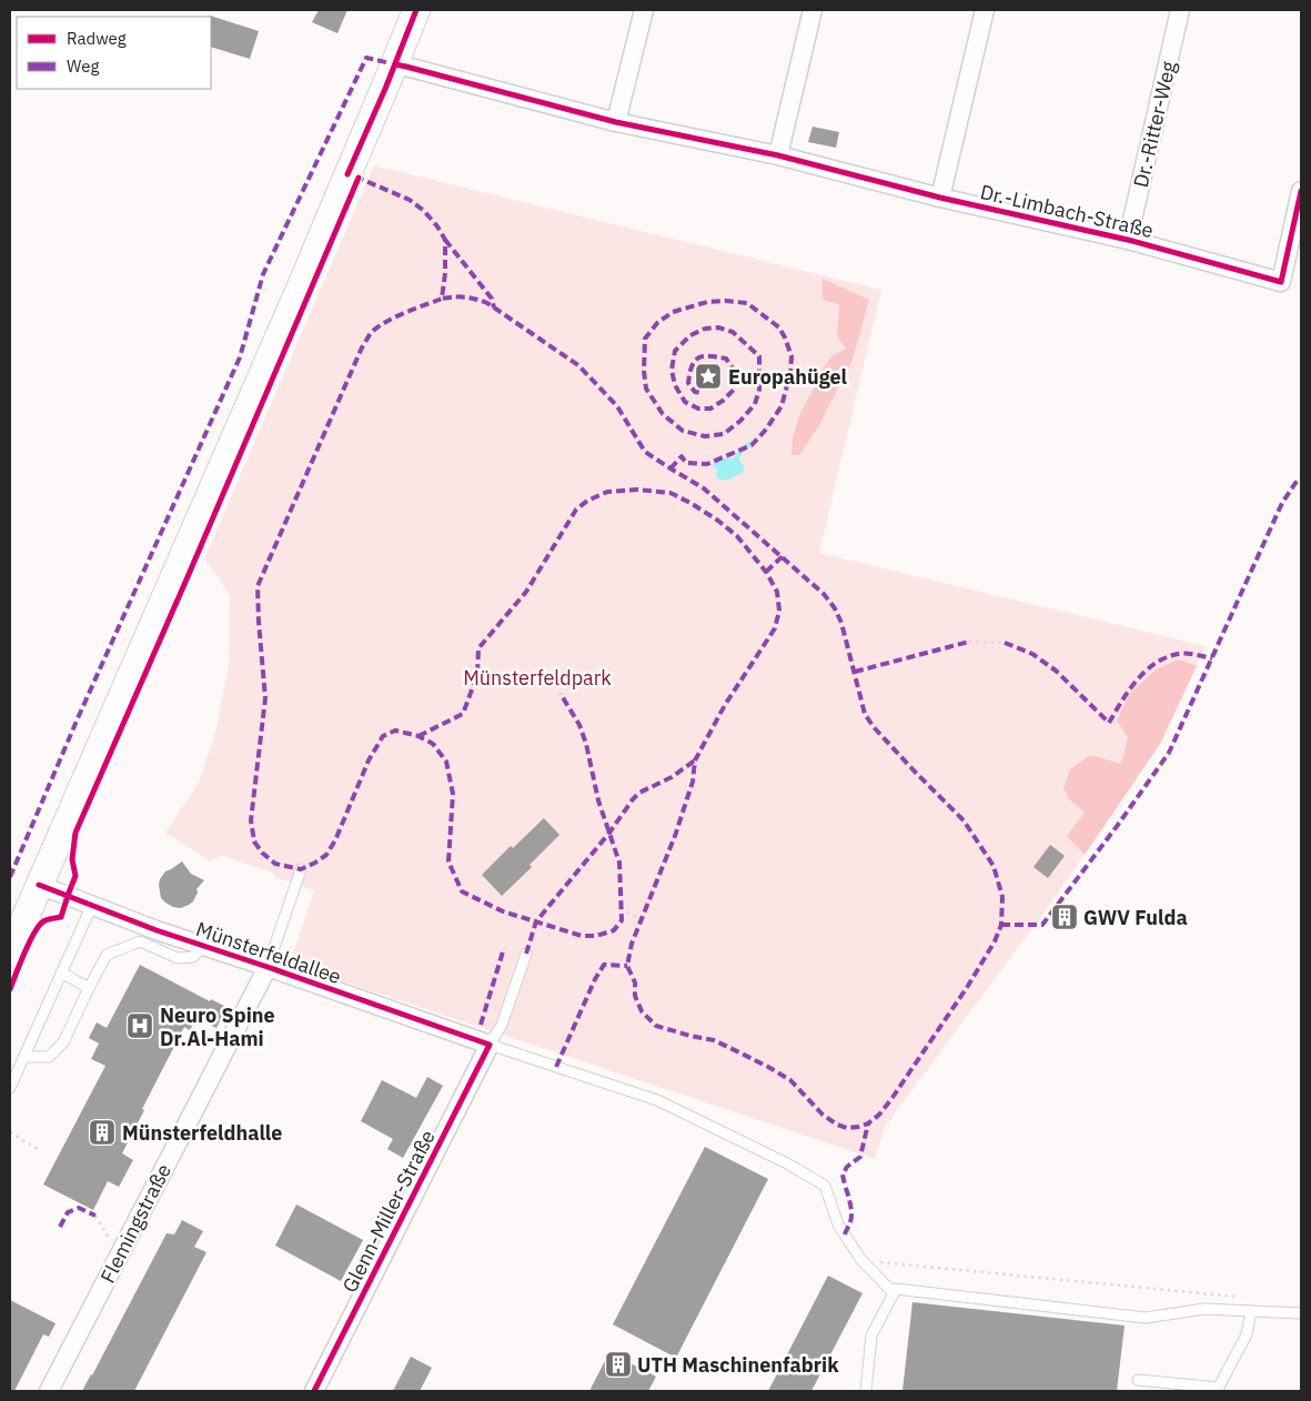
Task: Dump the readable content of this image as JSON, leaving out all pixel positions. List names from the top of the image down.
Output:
{
  "streets": {
    "street": [
      "Dr.-Ritter-Weg",
      "Dr.-Limbach-Straße",
      "Münsterfeldallee",
      "Glenn-Miller-Straße",
      "Flemingstraße"
    ]
  },
  "crossings": [
    ["Dr.-Ritter-Weg", "Dr.-Limbach-Straße"],
    ["Münsterfeldallee", "Glenn-Miller-Straße"],
    ["Münsterfeldallee", "Flemingstraße"]
  ],
  "parks": ["Münsterfeldpark"],
  "places": {
    "place": ["Europahügel"],
    "building": ["GWV Fulda", "Münsterfeldhalle", "UTH Maschinenfabrik"],
    "hospital": ["Neuro Spine Dr.Al-Hami"]
  },
  "legend": ["Radweg", "Weg"]
}
